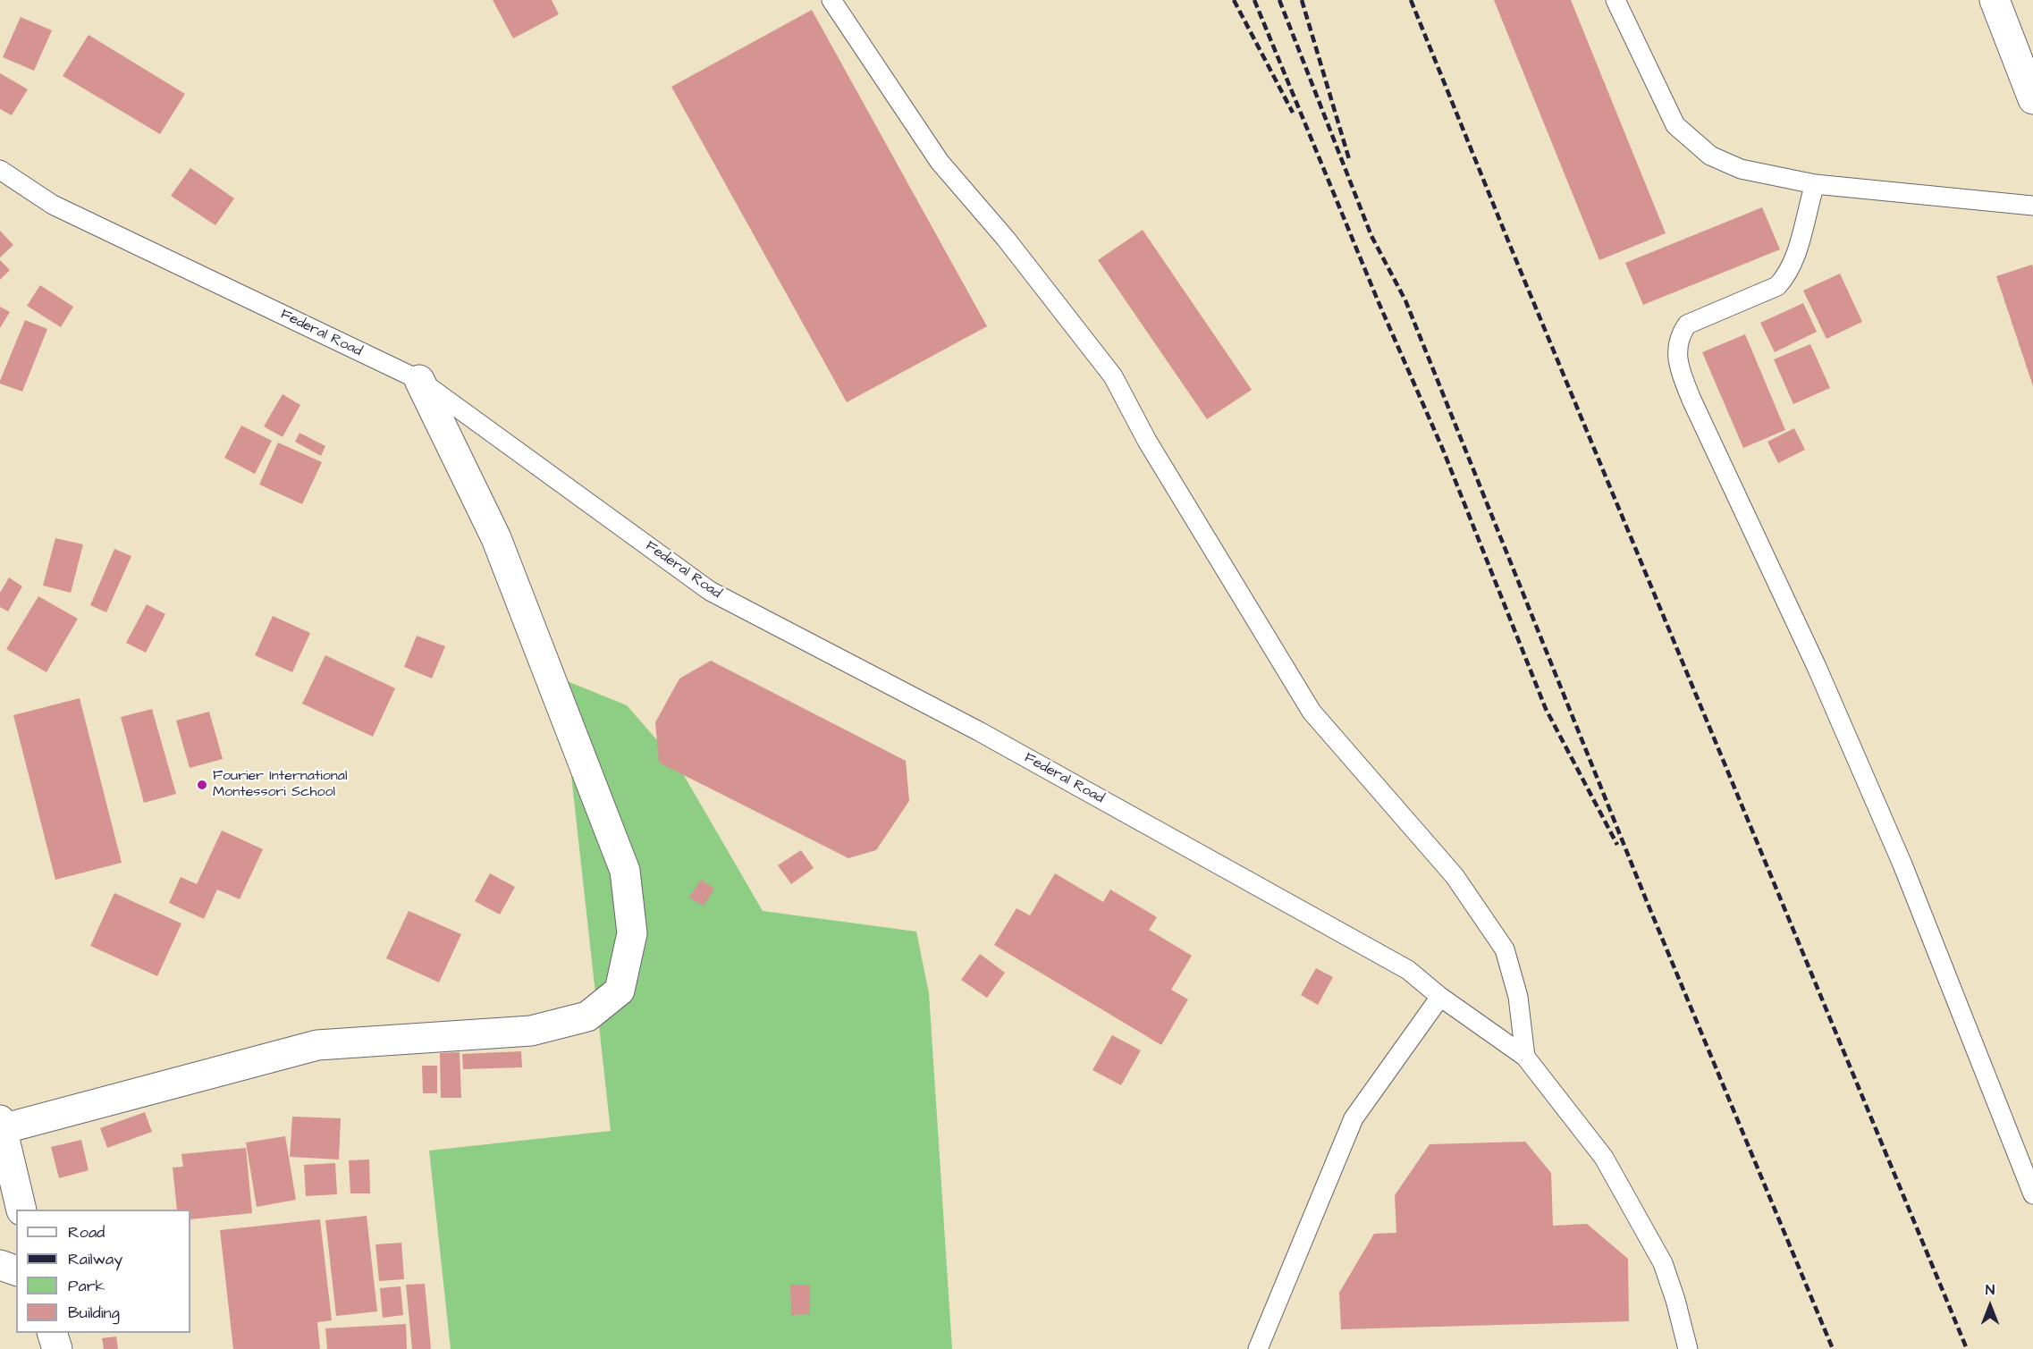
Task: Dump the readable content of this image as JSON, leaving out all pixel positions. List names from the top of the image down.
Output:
{
  "streets": {
    "lane": ["Federal Road"]
  },
  "places": ["Fourier International Montessori School"],
  "legend": [
    "Road",
    "Railway",
    "Park",
    "Building"
  ],
  "north": "top"
}
